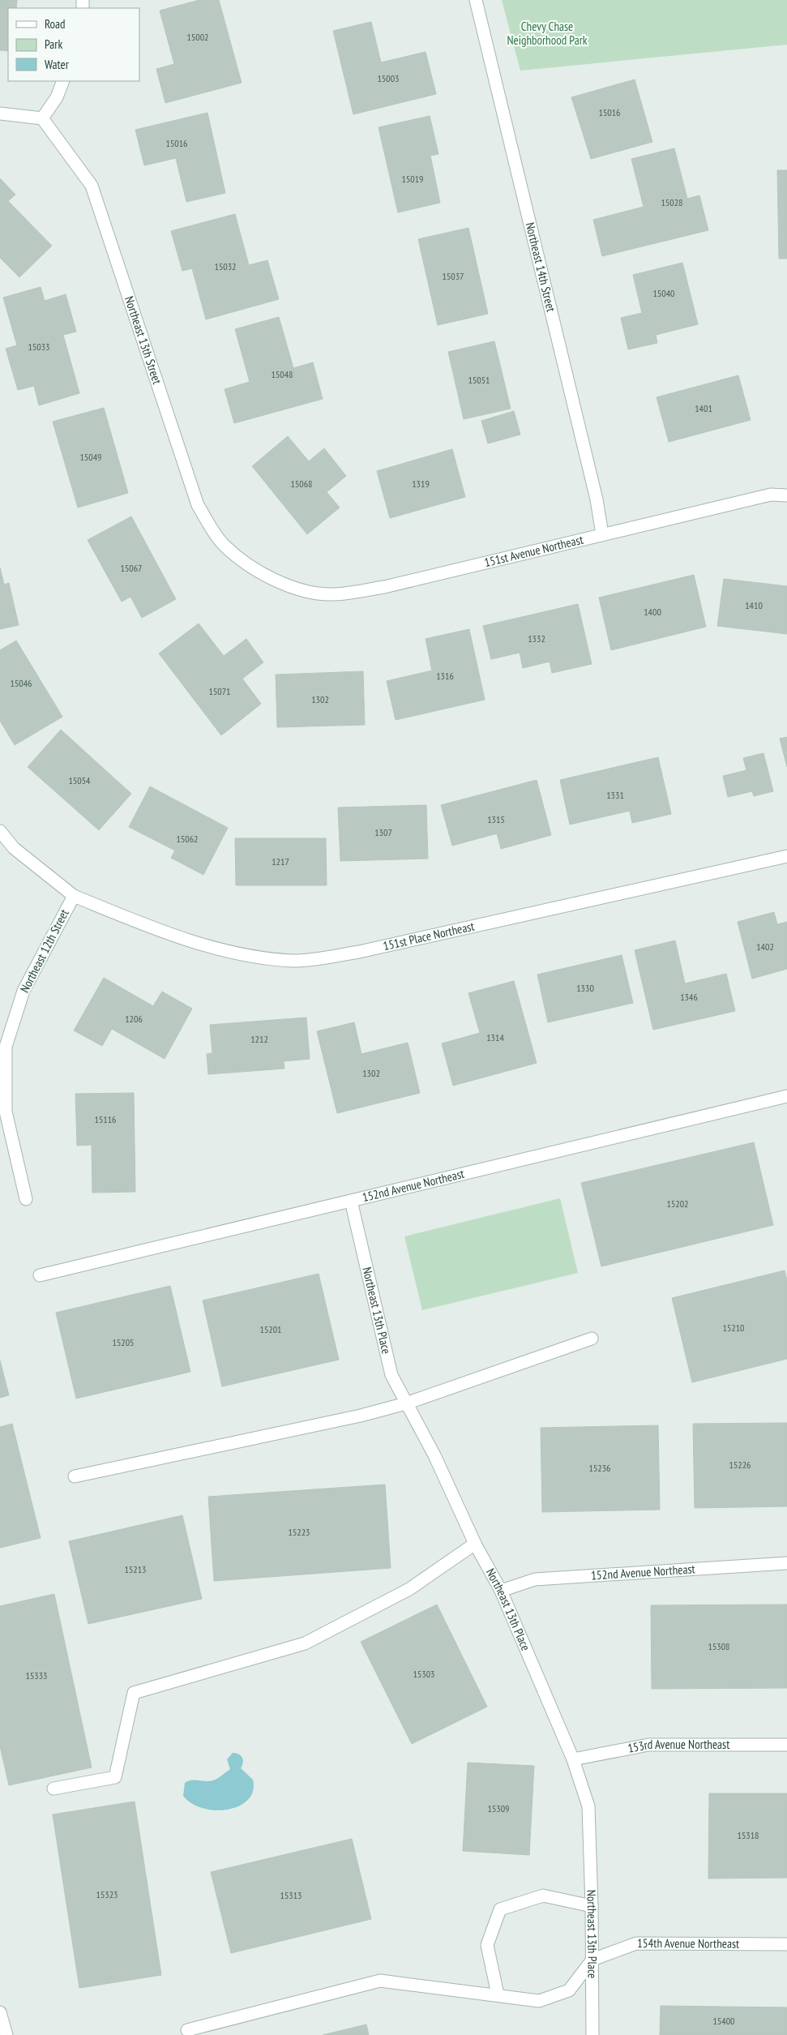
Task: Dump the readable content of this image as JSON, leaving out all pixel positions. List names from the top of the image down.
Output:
{
  "streets": {
    "street": [
      "Northeast 14th Street",
      "Northeast 13th Street",
      "151st Avenue Northeast",
      "151st Place Northeast",
      "Northeast 12th Street",
      "152nd Avenue Northeast",
      "Northeast 13th Place",
      "153rd Avenue Northeast",
      "154th Avenue Northeast"
    ]
  },
  "crossings": [
    ["Northeast 14th Street", "151st Avenue Northeast"],
    ["Northeast 13th Street", "151st Avenue Northeast"],
    ["151st Place Northeast", "Northeast 12th Street"],
    ["152nd Avenue Northeast", "Northeast 13th Place"],
    ["Northeast 13th Place", "153rd Avenue Northeast"],
    ["Northeast 13th Place", "154th Avenue Northeast"]
  ],
  "parks": ["Chevy Chase Neighborhood Park"],
  "house_numbers": [
    "15002",
    "15003",
    "15016",
    "15016",
    "15019",
    "15028",
    "15032",
    "15037",
    "15040",
    "15033",
    "15048",
    "15051",
    "1401",
    "15049",
    "15068",
    "1319",
    "15067",
    "1410",
    "1400",
    "1332",
    "1316",
    "15046",
    "15071",
    "1302",
    "15054",
    "1331",
    "1315",
    "1307",
    "15062",
    "1217",
    "1402",
    "1330",
    "1346",
    "1206",
    "1314",
    "1212",
    "1302",
    "15116",
    "15202",
    "15210",
    "15201",
    "15205",
    "15226",
    "15236",
    "15223",
    "15213",
    "15308",
    "15303",
    "15333",
    "15309",
    "15318",
    "15323",
    "15313",
    "15400"
  ],
  "legend": ["Road", "Park", "Water"]
}
